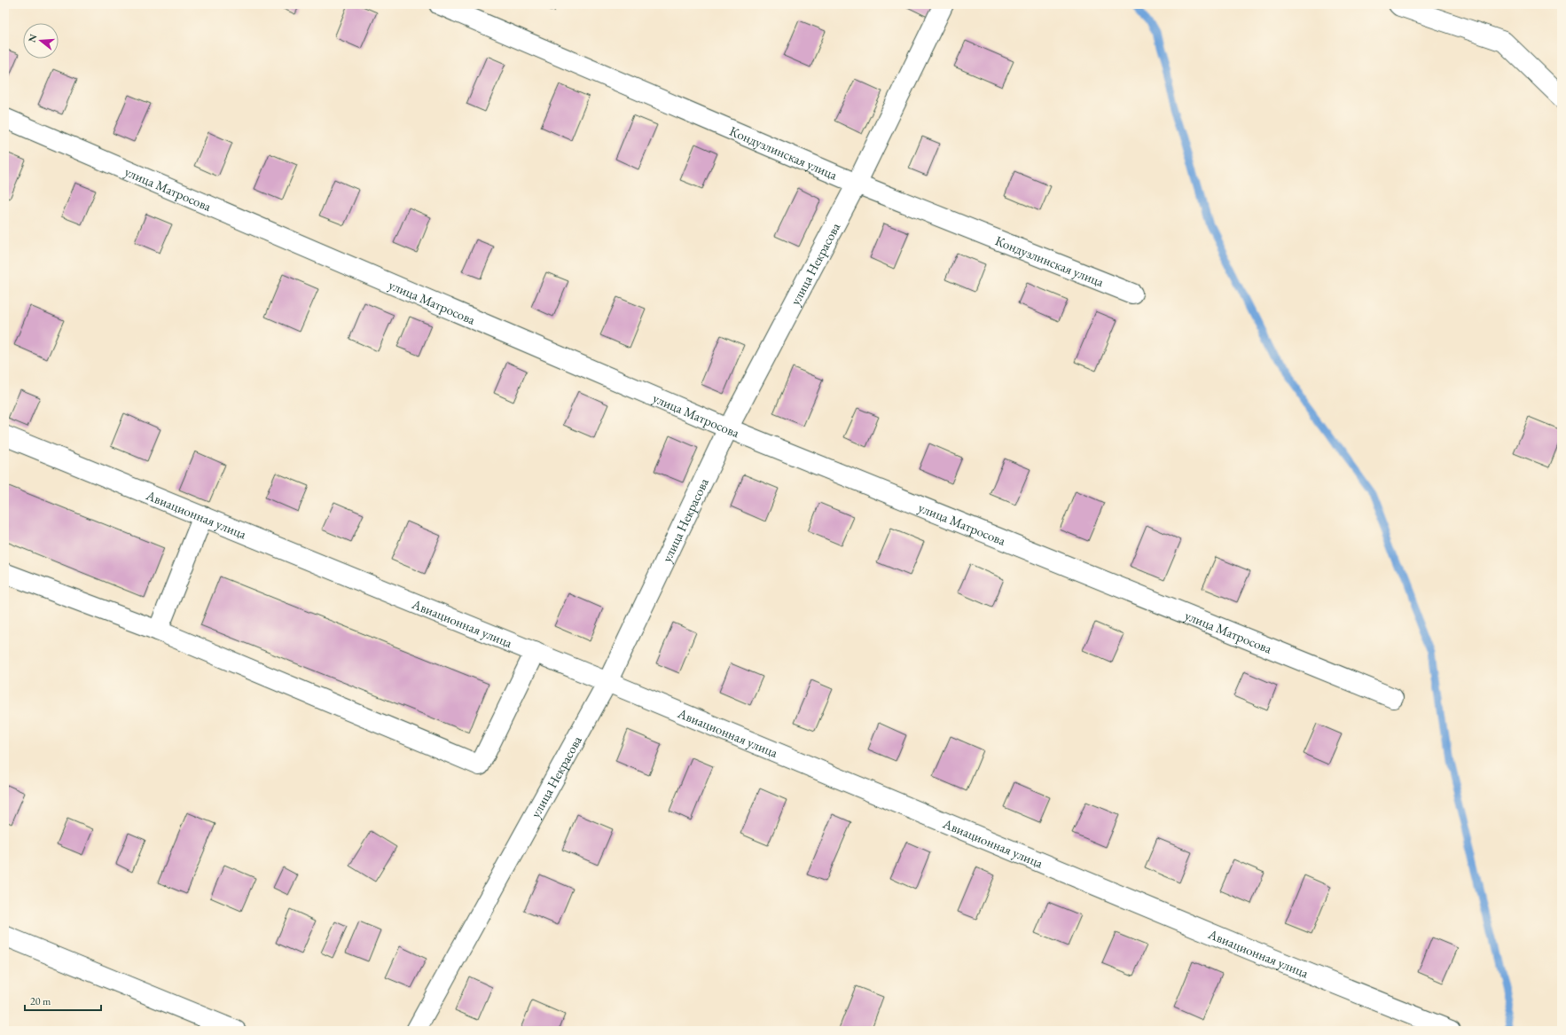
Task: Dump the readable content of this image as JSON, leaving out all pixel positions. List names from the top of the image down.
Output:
{
  "streets": {
    "street": [
      "Кондузлинская улица",
      "улица Матросова",
      "улица Некрасова",
      "Авиационная улица"
    ]
  },
  "crossings": [
    ["Кондузлинская улица", "улица Некрасова"],
    ["улица Матросова", "улица Некрасова"],
    ["улица Некрасова", "Авиационная улица"]
  ],
  "scale_bar": "20 m",
  "north": "left"
}
